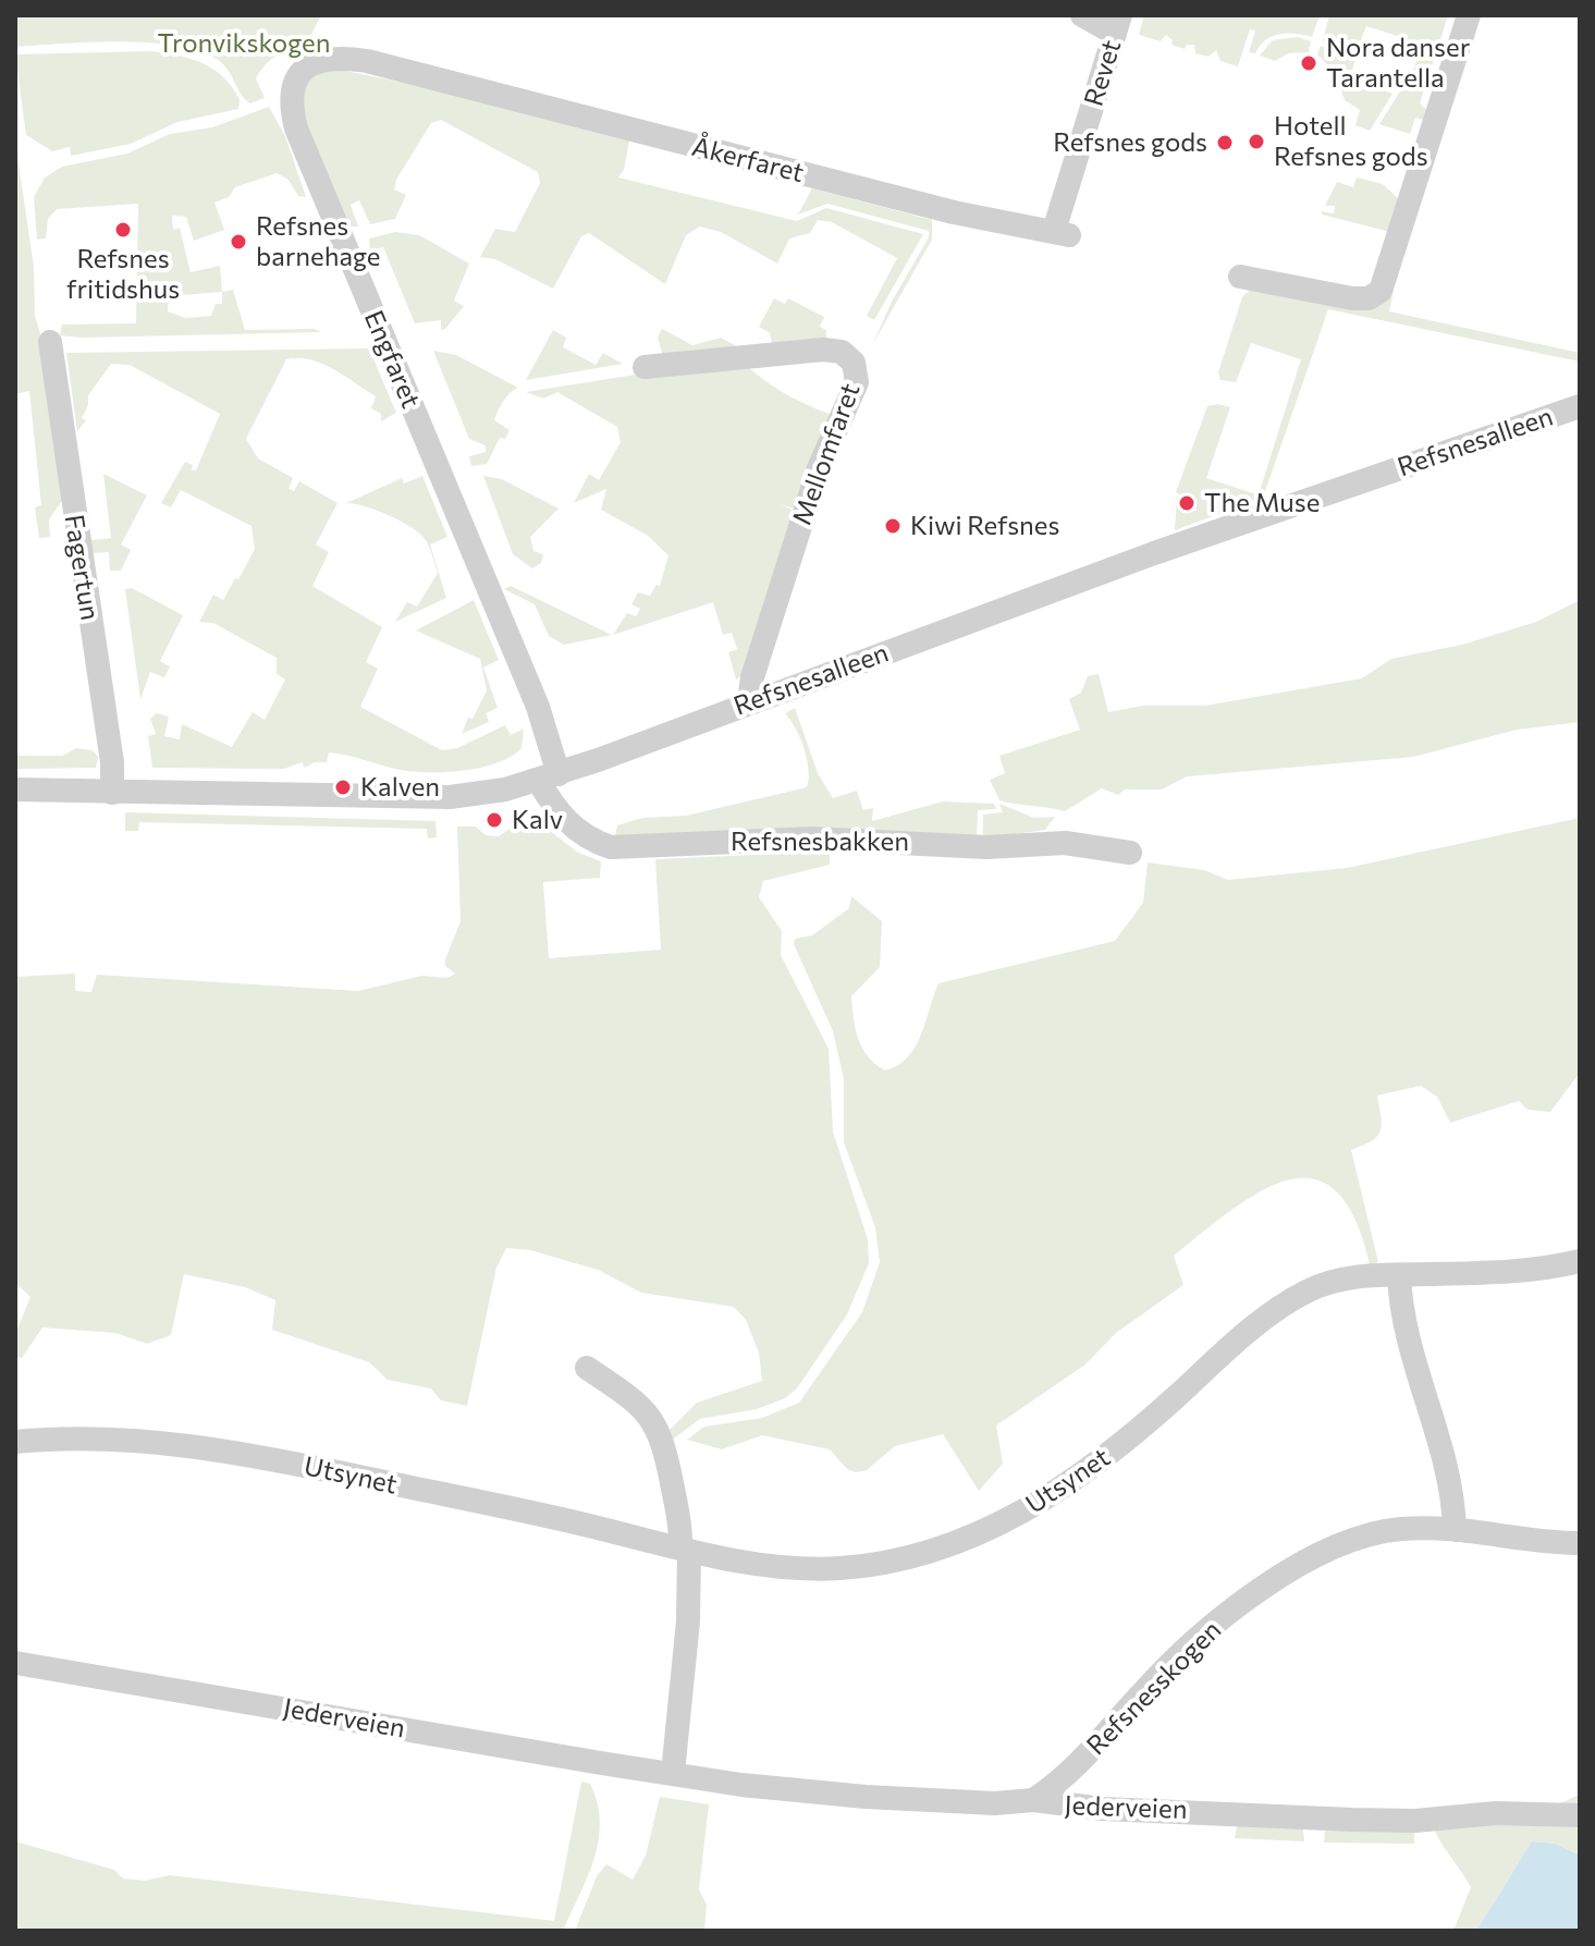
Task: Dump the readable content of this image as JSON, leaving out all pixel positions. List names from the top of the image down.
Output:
{
  "streets": {
    "street": [
      "Revet",
      "Åkerfaret",
      "Engfaret",
      "Refsnesalleen",
      "Mellomfaret",
      "Fagertun",
      "Refsnesbakken",
      "Utsynet",
      "Refsnesskogen",
      "Jederveien"
    ]
  },
  "crossings": [
    ["Revet", "Åkerfaret"],
    ["Åkerfaret", "Engfaret"],
    ["Engfaret", "Refsnesalleen"],
    ["Engfaret", "Refsnesbakken"],
    ["Refsnesalleen", "Mellomfaret"],
    ["Refsnesalleen", "Fagertun"],
    ["Refsnesalleen", "Refsnesbakken"],
    ["Refsnesskogen", "Jederveien"]
  ],
  "parks": ["Tronvikskogen"],
  "places": [
    "Nora danser Tarantella",
    "Hotell Refsnes gods",
    "Refsnes gods",
    "Refsnes fritidshus",
    "Refsnes barnehage",
    "The Muse",
    "Kiwi Refsnes",
    "Kalven",
    "Kalv"
  ]
}
